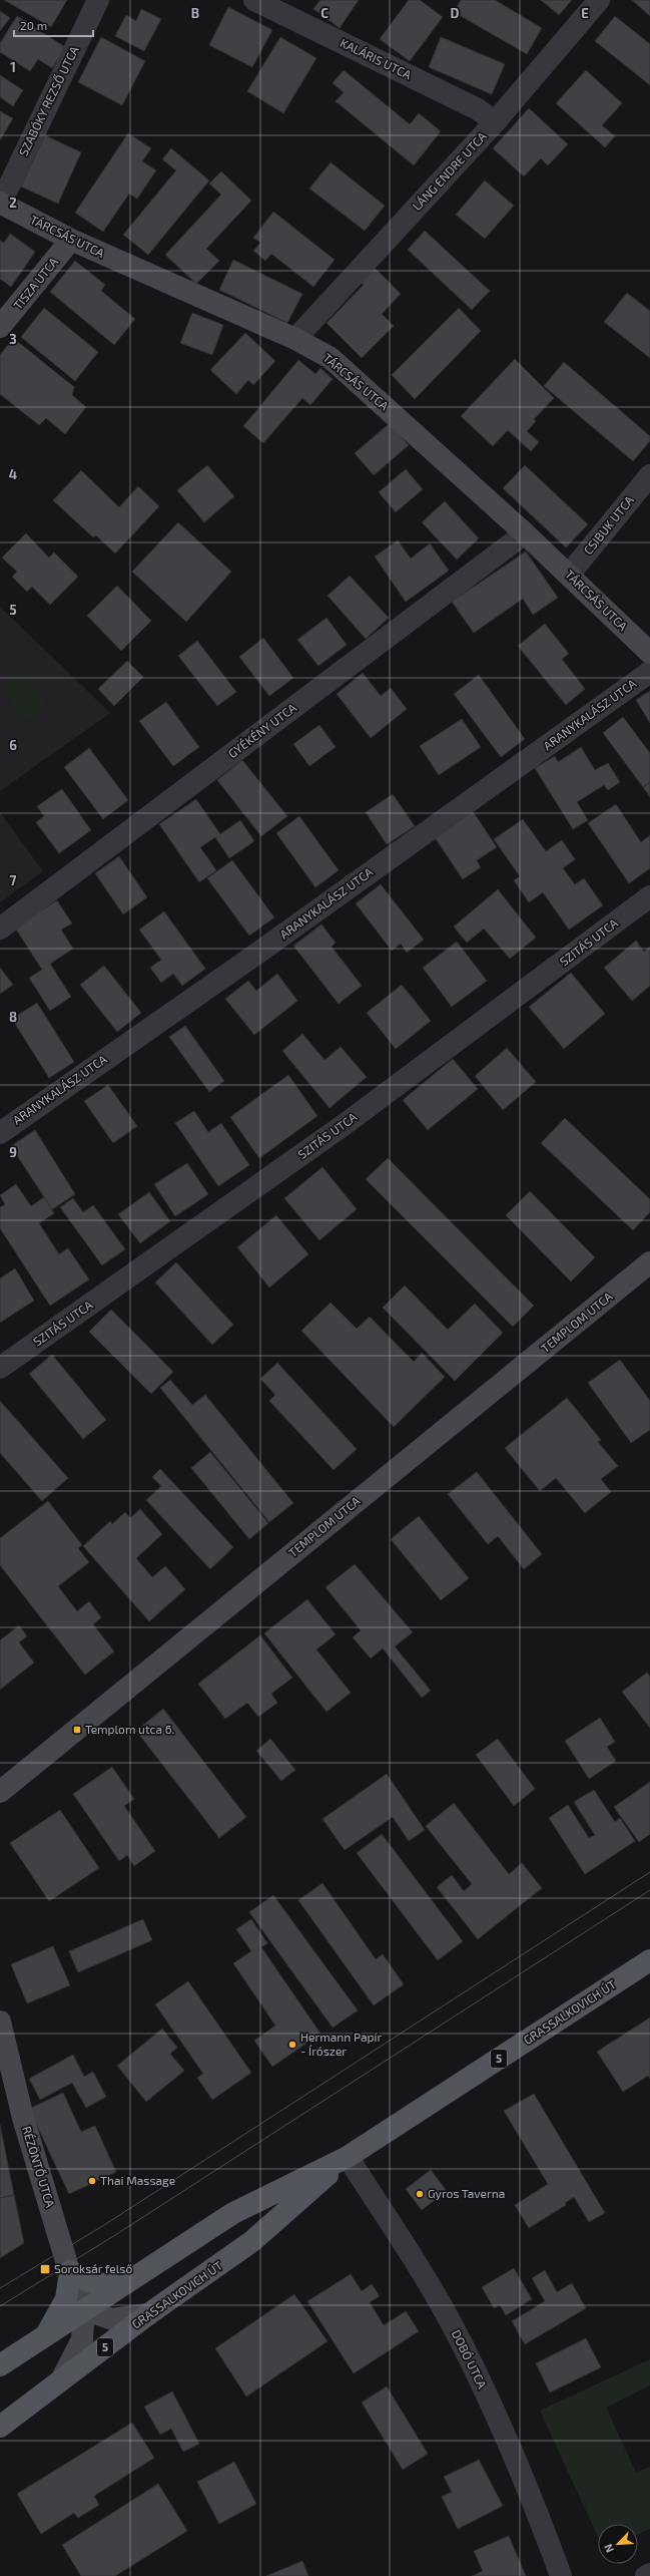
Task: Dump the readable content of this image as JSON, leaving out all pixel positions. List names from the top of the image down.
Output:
{
  "streets": {
    "main road": [
      "TÁRCSÁS UTCA",
      "TISZA UTCA",
      "TEMPLOM UTCA",
      "GRASSALKOVICH ÚT",
      "5",
      "RÉZÖNTŐ UTCA"
    ],
    "street": [
      "KALÁRIS UTCA",
      "SZABÓKY REZSŐ UTCA",
      "LÁNG ENDRE UTCA",
      "CSIBUK UTCA",
      "ARANYKALÁSZ UTCA",
      "GYÉKÉNY UTCA",
      "SZITÁS UTCA",
      "DOBÓ UTCA"
    ]
  },
  "crossings": [
    ["KALÁRIS UTCA", "LÁNG ENDRE UTCA"],
    ["SZABÓKY REZSŐ UTCA", "TÁRCSÁS UTCA"],
    ["LÁNG ENDRE UTCA", "TÁRCSÁS UTCA"],
    ["TÁRCSÁS UTCA", "TISZA UTCA"],
    ["TÁRCSÁS UTCA", "CSIBUK UTCA"],
    ["TÁRCSÁS UTCA", "GYÉKÉNY UTCA"],
    ["GRASSALKOVICH ÚT", "RÉZÖNTŐ UTCA"],
    ["GRASSALKOVICH ÚT", "DOBÓ UTCA"]
  ],
  "places": {
    "transit": ["Templom utca 6.", "Soroksár felső"],
    "other": ["Hermann Papír - Írószer", "Thai Massage", "Gyros Taverna"]
  },
  "scale_bar": "20 m",
  "north": "bottom left",
  "grid": {
    "columns": [
      "B",
      "C",
      "D",
      "E"
    ],
    "rows": [
      "1",
      "2",
      "3",
      "4",
      "5",
      "6",
      "7",
      "8",
      "9"
    ]
  }
}
